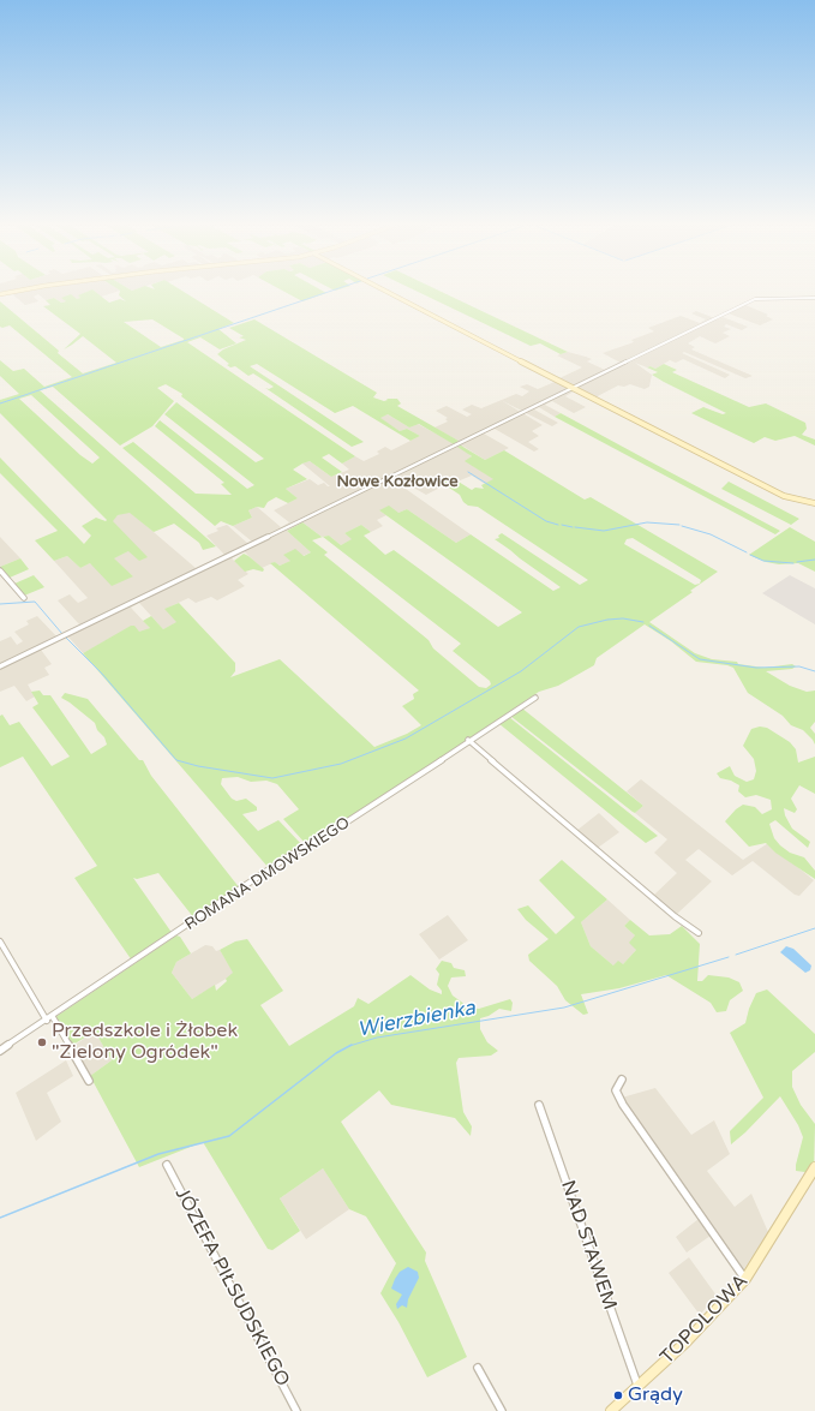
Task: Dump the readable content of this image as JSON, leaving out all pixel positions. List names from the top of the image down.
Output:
{
  "streets": {
    "street": [
      "ROMANA DMOWSKIEGO",
      "NAD STAWEM",
      "JÓZEFA PIŁSUDSKIEGO",
      "TOPOLOWA"
    ]
  },
  "crossings": [
    ["NAD STAWEM", "TOPOLOWA"]
  ],
  "districts": ["Nowe Kozłowice"],
  "water": ["Wierzbienka"],
  "places": ["Przedszkole i Żłobek \"Zielony Ogródek\"", "Grądy"]
}
